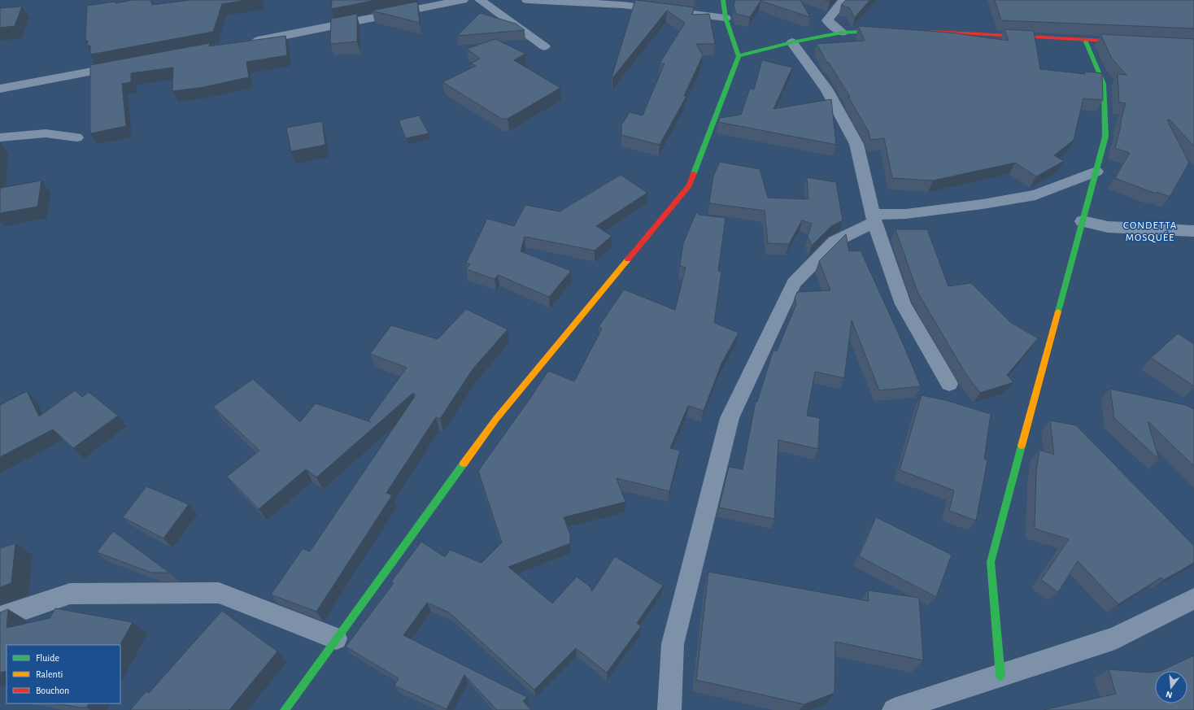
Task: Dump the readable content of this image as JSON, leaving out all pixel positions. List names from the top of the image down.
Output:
{
  "districts": ["СONDETTA MOSQUÉE"],
  "legend": ["Fluide", "Ralenti", "Bouchon"],
  "north": "bottom"
}
